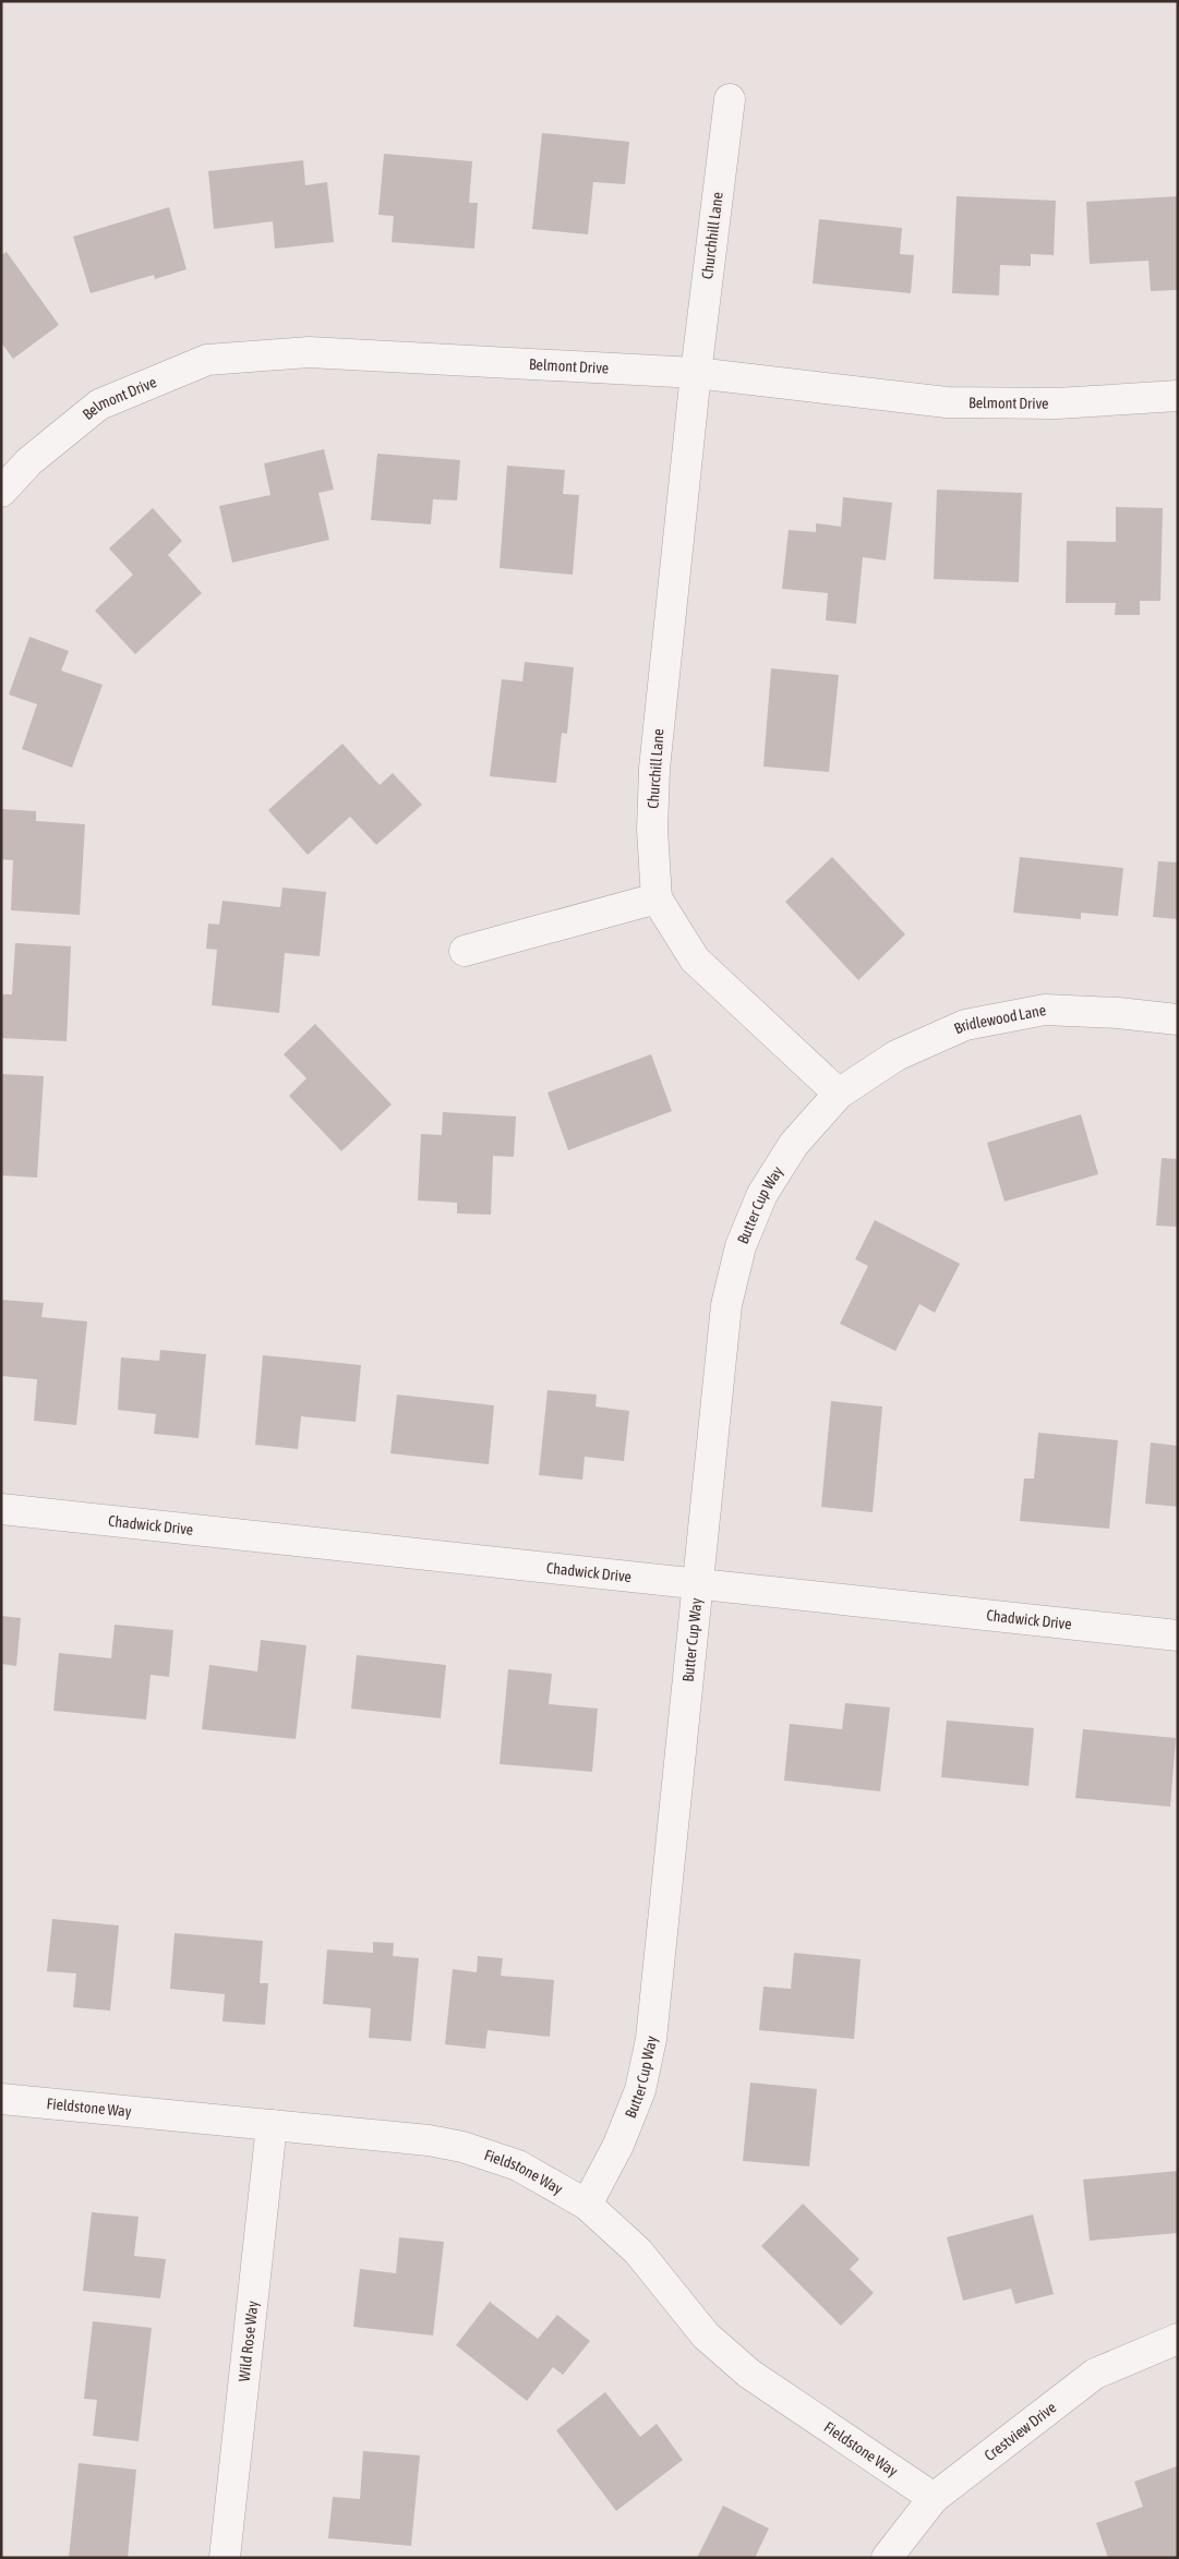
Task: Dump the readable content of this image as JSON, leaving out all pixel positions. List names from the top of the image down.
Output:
{
  "streets": {
    "street": [
      "Churchhill Lane",
      "Belmont Drive",
      "Churchill Lane",
      "Bridlewood Lane",
      "Butter Cup Way",
      "Chadwick Drive",
      "Fieldstone Way",
      "Wild Rose Way",
      "Crestview Drive"
    ]
  },
  "crossings": [
    ["Churchhill Lane", "Belmont Drive"],
    ["Churchhill Lane", "Churchill Lane"],
    ["Belmont Drive", "Churchill Lane"],
    ["Churchill Lane", "Bridlewood Lane"],
    ["Churchill Lane", "Butter Cup Way"],
    ["Bridlewood Lane", "Butter Cup Way"],
    ["Butter Cup Way", "Chadwick Drive"],
    ["Butter Cup Way", "Fieldstone Way"],
    ["Fieldstone Way", "Wild Rose Way"],
    ["Fieldstone Way", "Crestview Drive"]
  ]
}
